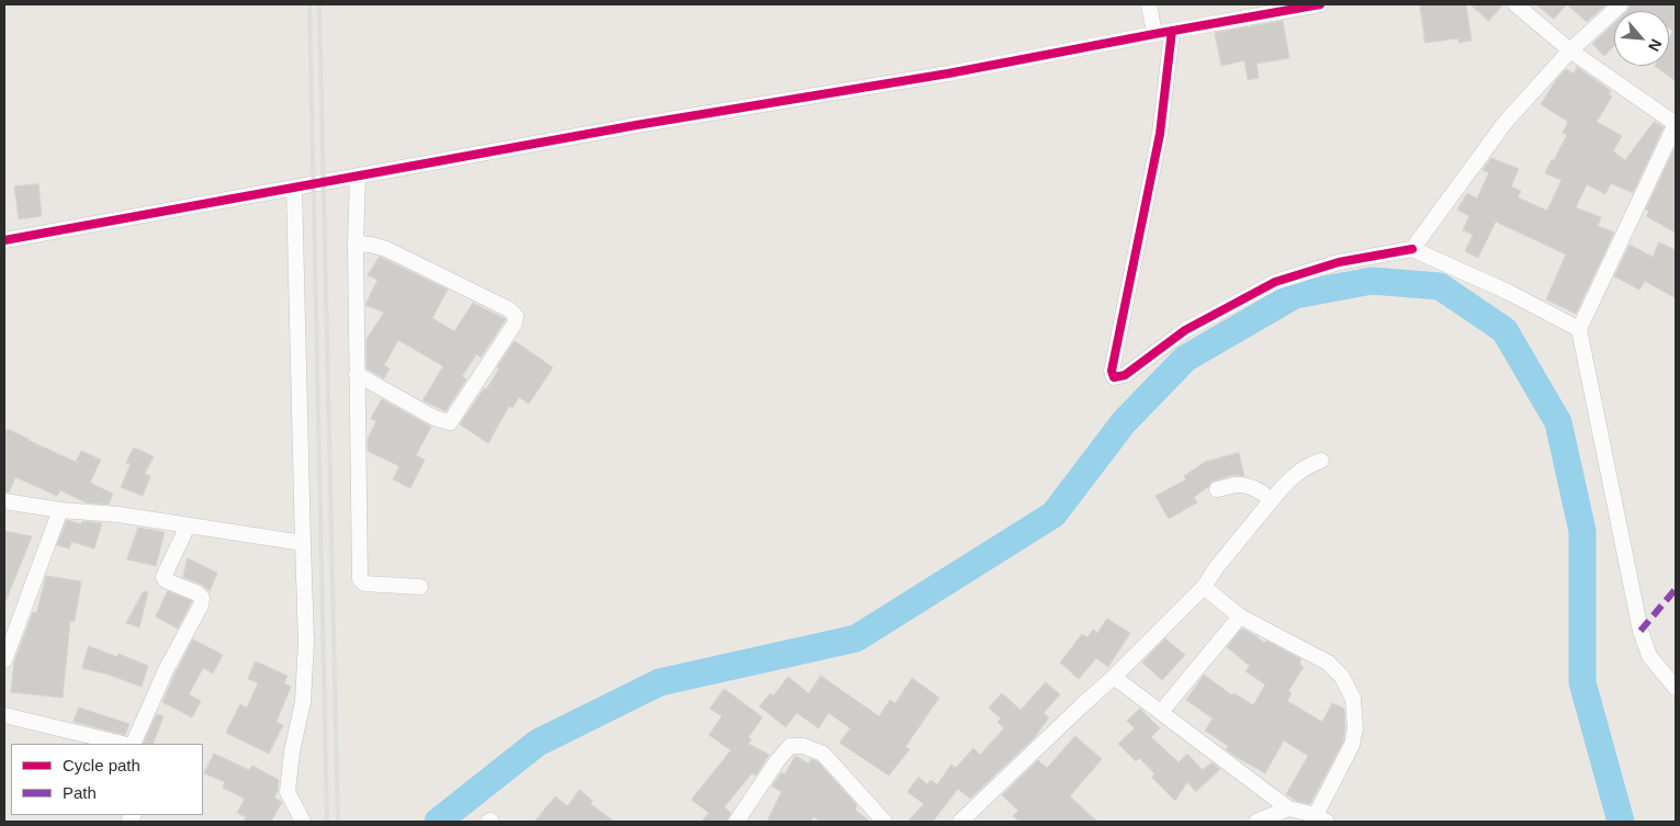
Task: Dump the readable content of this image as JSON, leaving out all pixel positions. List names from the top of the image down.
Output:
{
  "legend": ["Cycle path", "Path"],
  "north": "bottom right"
}
